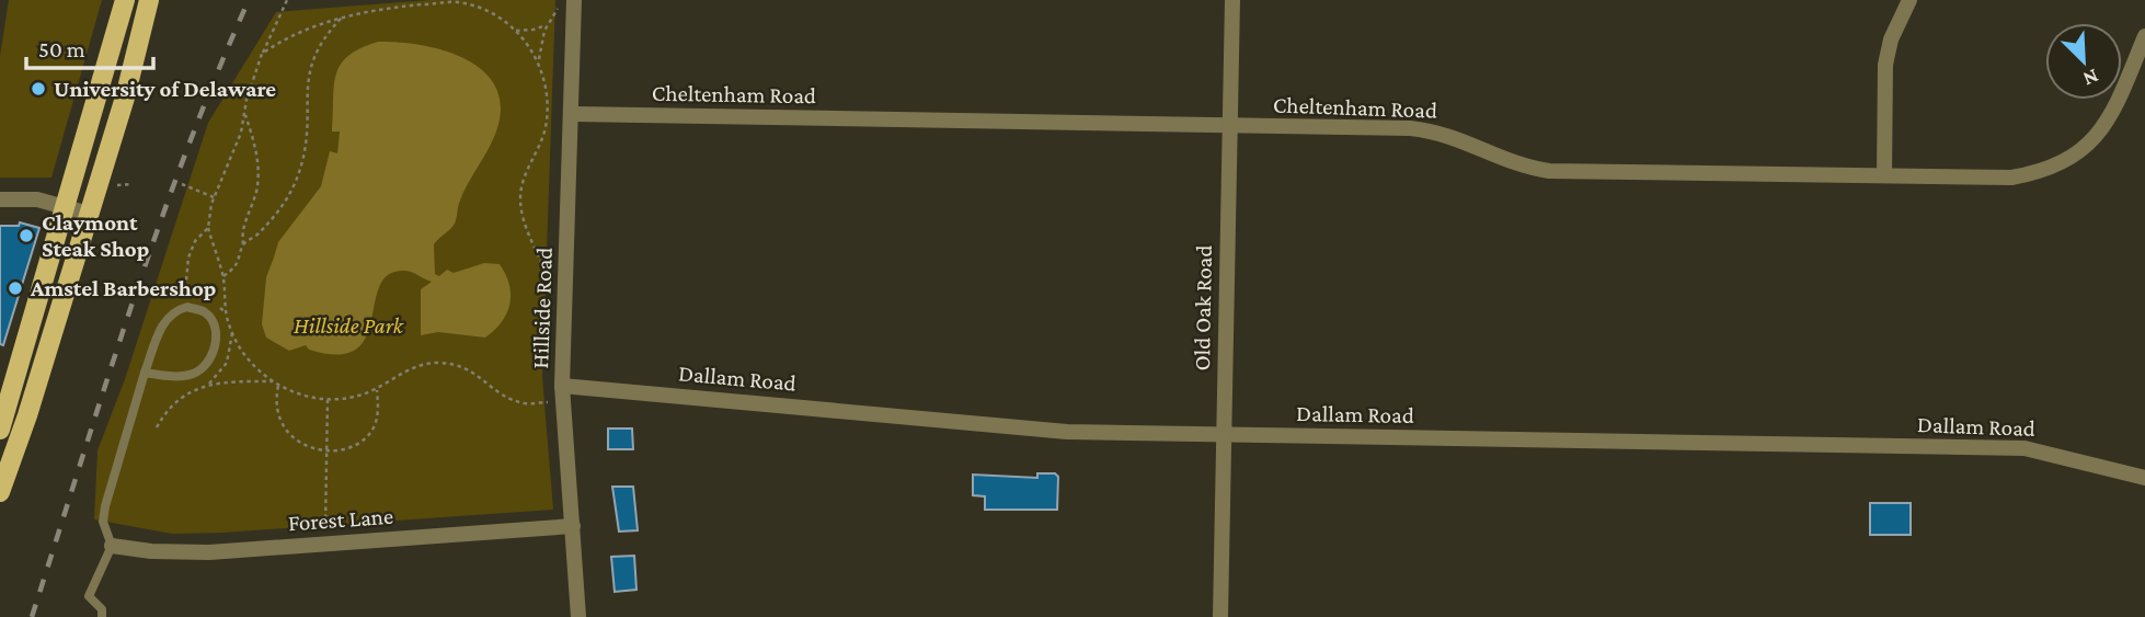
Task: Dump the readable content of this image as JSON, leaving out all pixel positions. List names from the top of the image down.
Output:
{
  "streets": {
    "street": [
      "Cheltenham Road",
      "Hillside Road",
      "Old Oak Road",
      "Dallam Road",
      "Forest Lane"
    ]
  },
  "crossings": [
    ["Cheltenham Road", "Hillside Road"],
    ["Cheltenham Road", "Old Oak Road"],
    ["Hillside Road", "Dallam Road"],
    ["Hillside Road", "Forest Lane"],
    ["Old Oak Road", "Dallam Road"]
  ],
  "parks": ["Hillside Park"],
  "places": ["University of Delaware", "Claymont Steak Shop", "Amstel Barbershop"],
  "scale_bar": "50 m",
  "north": "bottom right"
}
